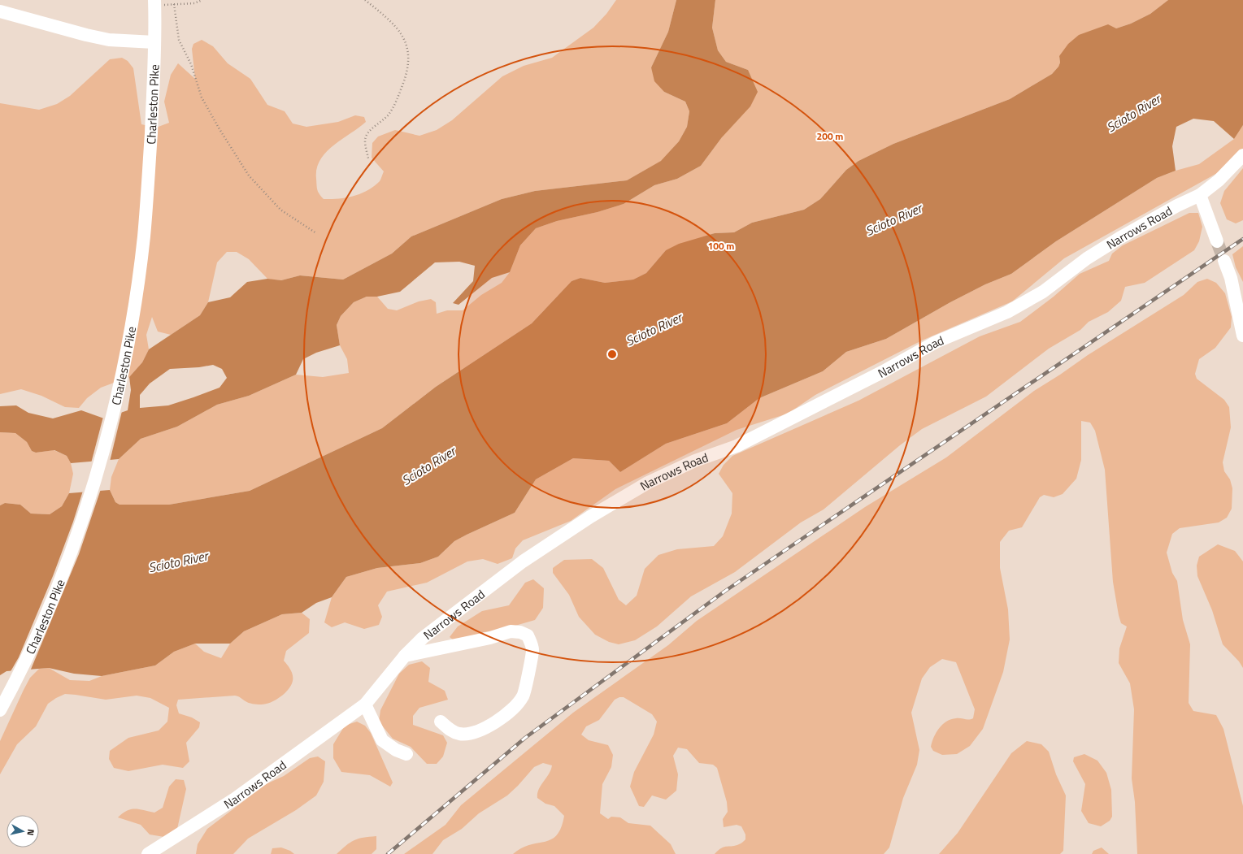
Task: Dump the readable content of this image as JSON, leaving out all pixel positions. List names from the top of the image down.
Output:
{
  "streets": {
    "street": ["Charleston Pike", "Narrows Road"]
  },
  "water": ["Scioto River"],
  "north": "right",
  "rings": ["200 m", "100 m"]
}
